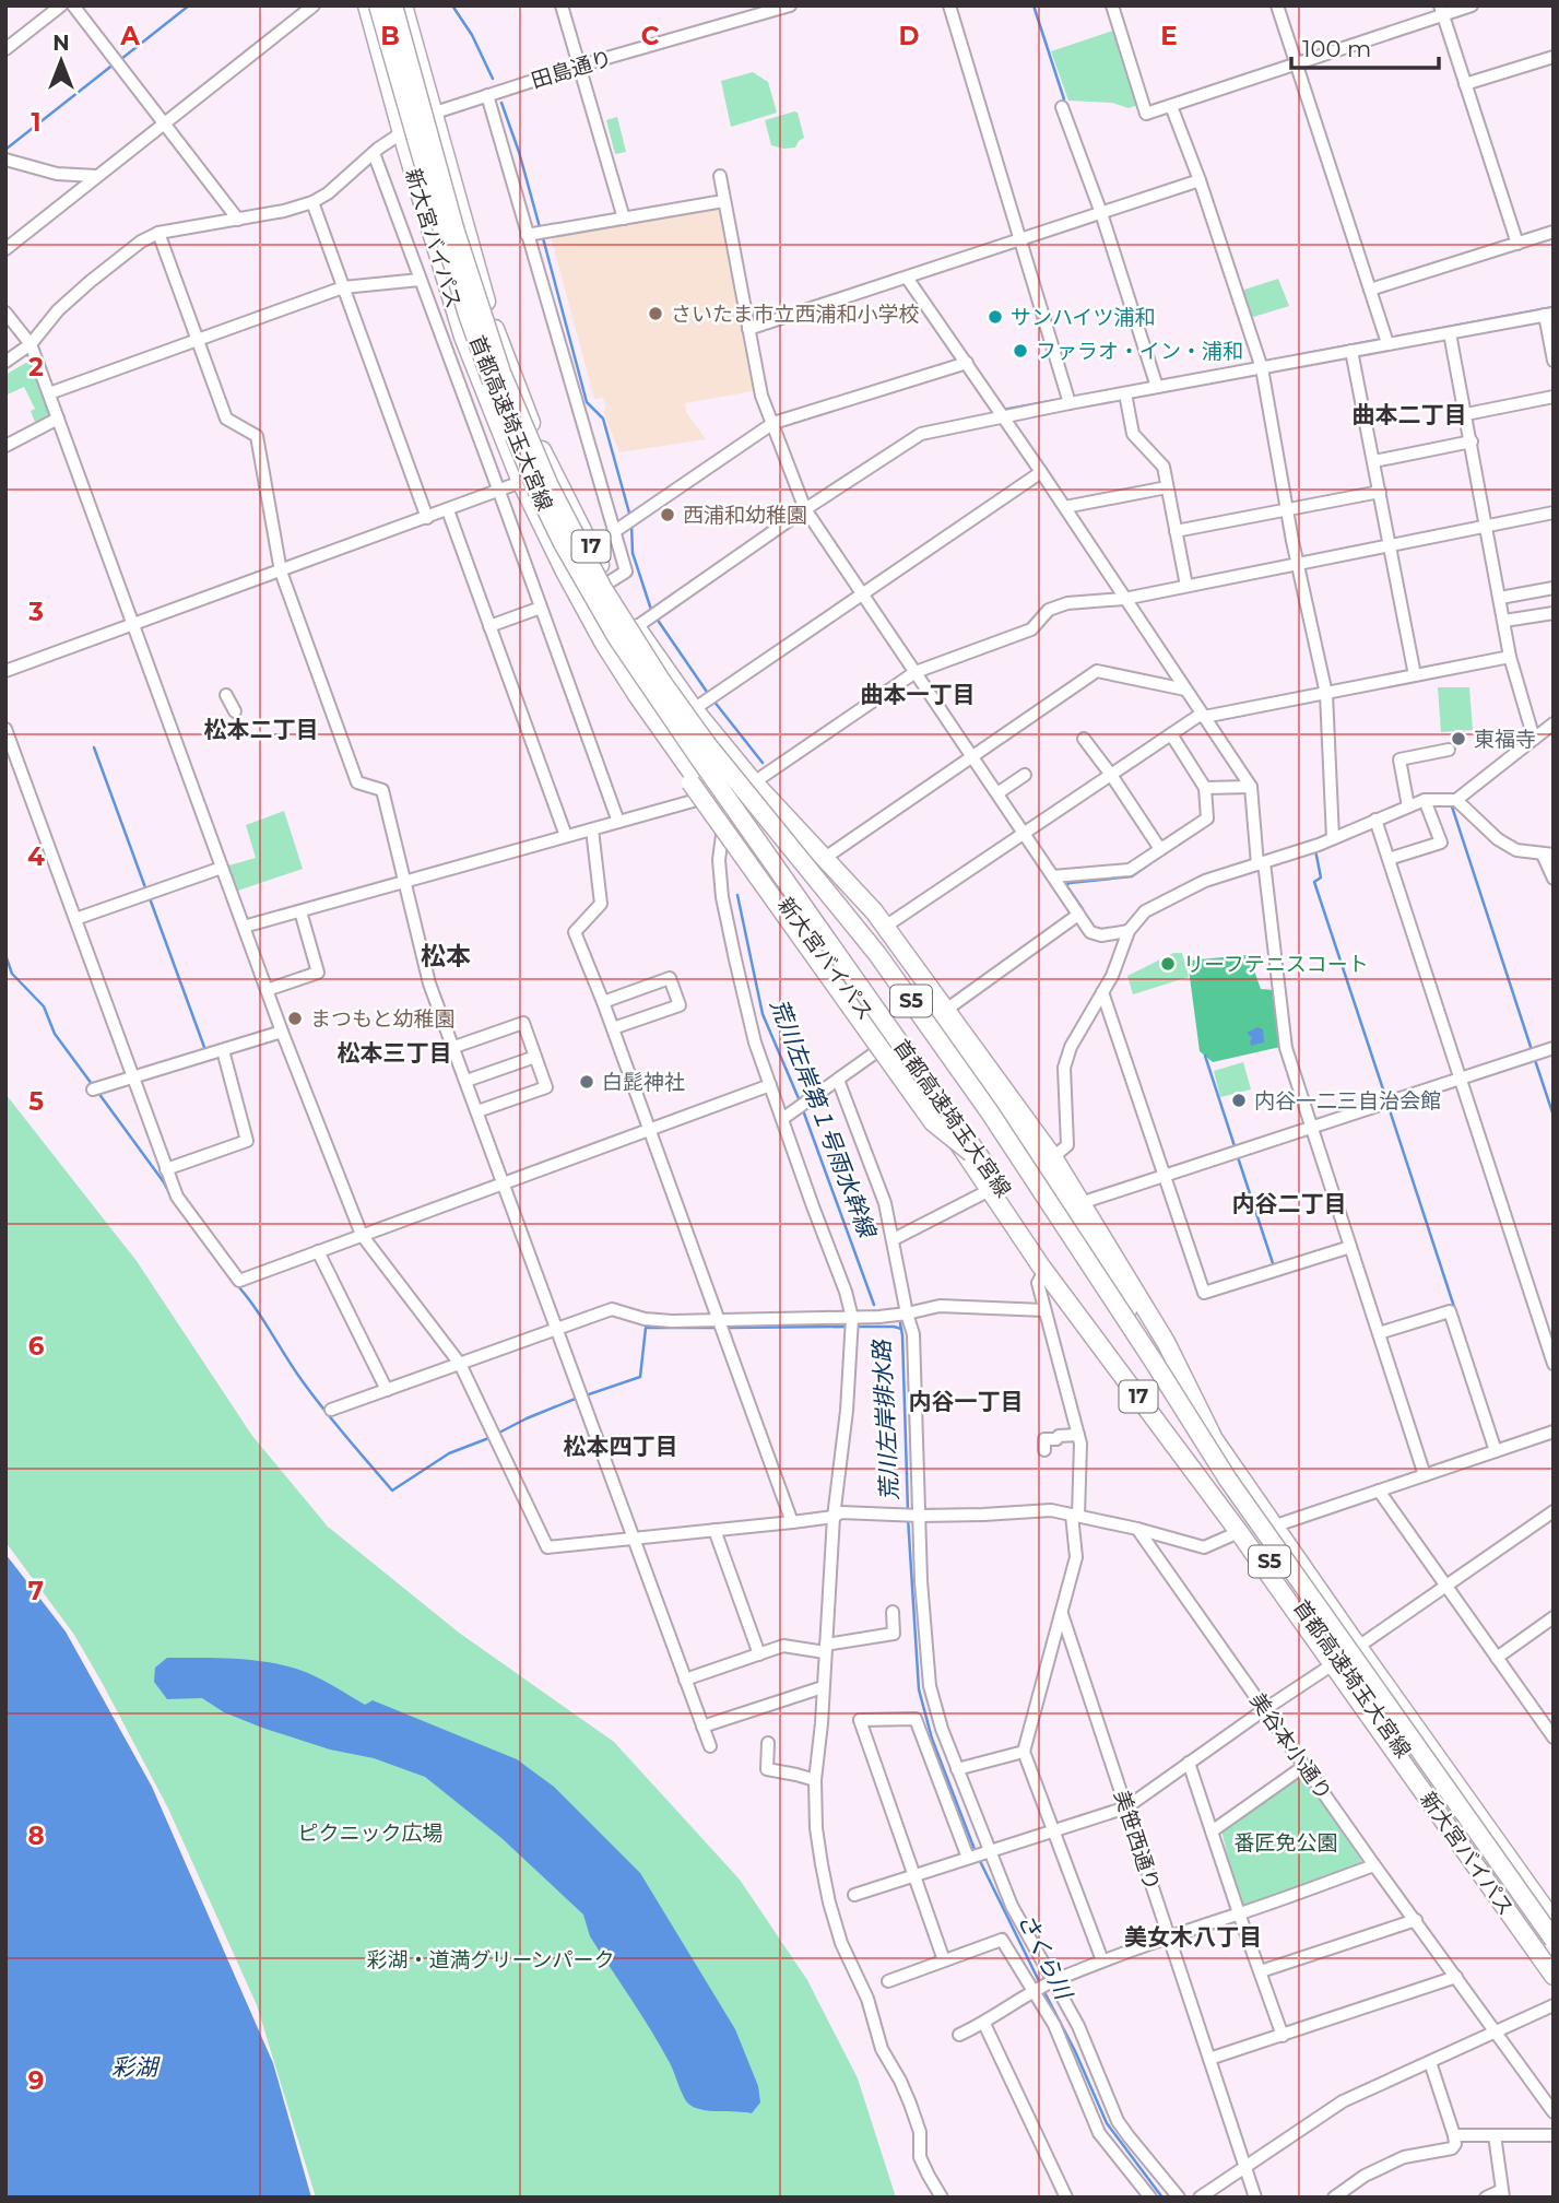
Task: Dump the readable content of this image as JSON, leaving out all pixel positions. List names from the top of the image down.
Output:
{
  "streets": {
    "highway": [
      "新大宮バイパス",
      "首都高速埼玉大宮線",
      "17",
      "S5"
    ],
    "street": ["田島通り", "美谷本小通り", "美笹西通り"]
  },
  "crossings": [
    ["田島通り", "新大宮バイパス"],
    ["新大宮バイパス", "17"],
    ["新大宮バイパス", "S5"],
    ["首都高速埼玉大宮線", "17"],
    ["首都高速埼玉大宮線", "S5"]
  ],
  "districts": [
    "曲本二丁目",
    "曲本一丁目",
    "松本二丁目",
    "松本",
    "松本三丁目",
    "内谷二丁目",
    "内谷一丁目",
    "松本四丁目",
    "美女木八丁目"
  ],
  "water": [
    "荒川左岸第１号雨水幹線",
    "荒川左岸排水路",
    "さくら川",
    "彩湖"
  ],
  "parks": ["ピクニック広場", "番匠免公園", "彩湖・道満グリーンパーク"],
  "places": [
    "さいたま市立西浦和小学校",
    "サンハイツ浦和",
    "ファラオ・イン・浦和",
    "西浦和幼稚園",
    "東福寺",
    "リーフテニスコート",
    "まつもと幼稚園",
    "白髭神社",
    "内谷一二三自治会館"
  ],
  "scale_bar": "100 m",
  "north": "top",
  "grid": {
    "columns": [
      "A",
      "B",
      "C",
      "D",
      "E"
    ],
    "rows": [
      "1",
      "2",
      "3",
      "4",
      "5",
      "6",
      "7",
      "8",
      "9"
    ]
  }
}
